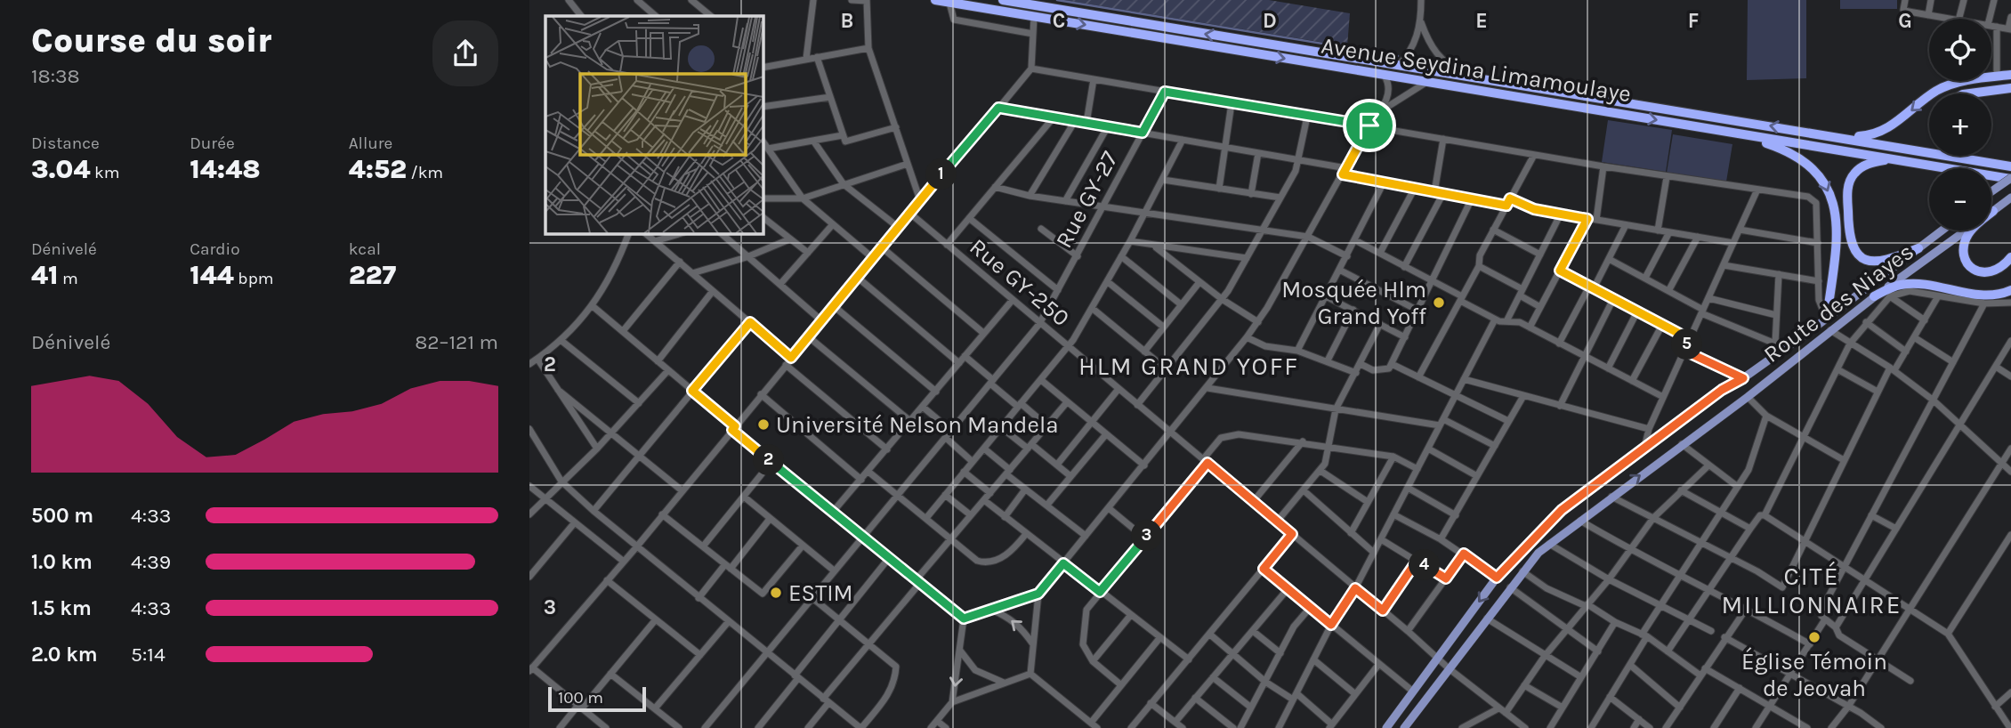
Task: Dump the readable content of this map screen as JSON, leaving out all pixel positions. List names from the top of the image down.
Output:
{
  "streets": {
    "highway": ["Avenue Seydina Limamoulaye"],
    "main road": ["Route des Niayes"],
    "street": ["Rue GY-27", "Rue GY-250"]
  },
  "crossings": [
    ["Rue GY-27", "Rue GY-250"],
    ["Rue GY-250", "Route des Niayes"]
  ],
  "districts": ["HLM GRAND YOFF", "CITÉ MILLIONNAIRE"],
  "places": [
    "Mosquée Hlm Grand Yoff",
    "Université Nelson Mandela",
    "ESTIM",
    "Église Témoin de Jeovah"
  ],
  "scale_bar": "100 m",
  "page": {
    "heading": ["Course du soir", "18:38"],
    "map_buttons": ["+", "−"],
    "stats": [
      ["Distance", "3.04 km"],
      ["Durée", "14:48"],
      ["Allure", "4:52 /km"],
      ["Dénivelé", "41 m"],
      ["Cardio", "144 bpm"],
      ["kcal", "227"]
    ],
    "pins": [
      "1",
      "5",
      "2",
      "3",
      "4"
    ],
    "chart": ["Dénivelé", "82–121 m"],
    "list": [
      {
        "name": "500 m",
        "note": "4:33"
      },
      {
        "name": "1.0 km",
        "note": "4:39"
      },
      {
        "name": "1.5 km",
        "note": "4:33"
      },
      {
        "name": "2.0 km",
        "note": "5:14"
      }
    ],
    "scale": "100 m"
  },
  "grid": {
    "columns": [
      "B",
      "C",
      "D",
      "E",
      "F",
      "G"
    ],
    "rows": ["2", "3"]
  }
}
